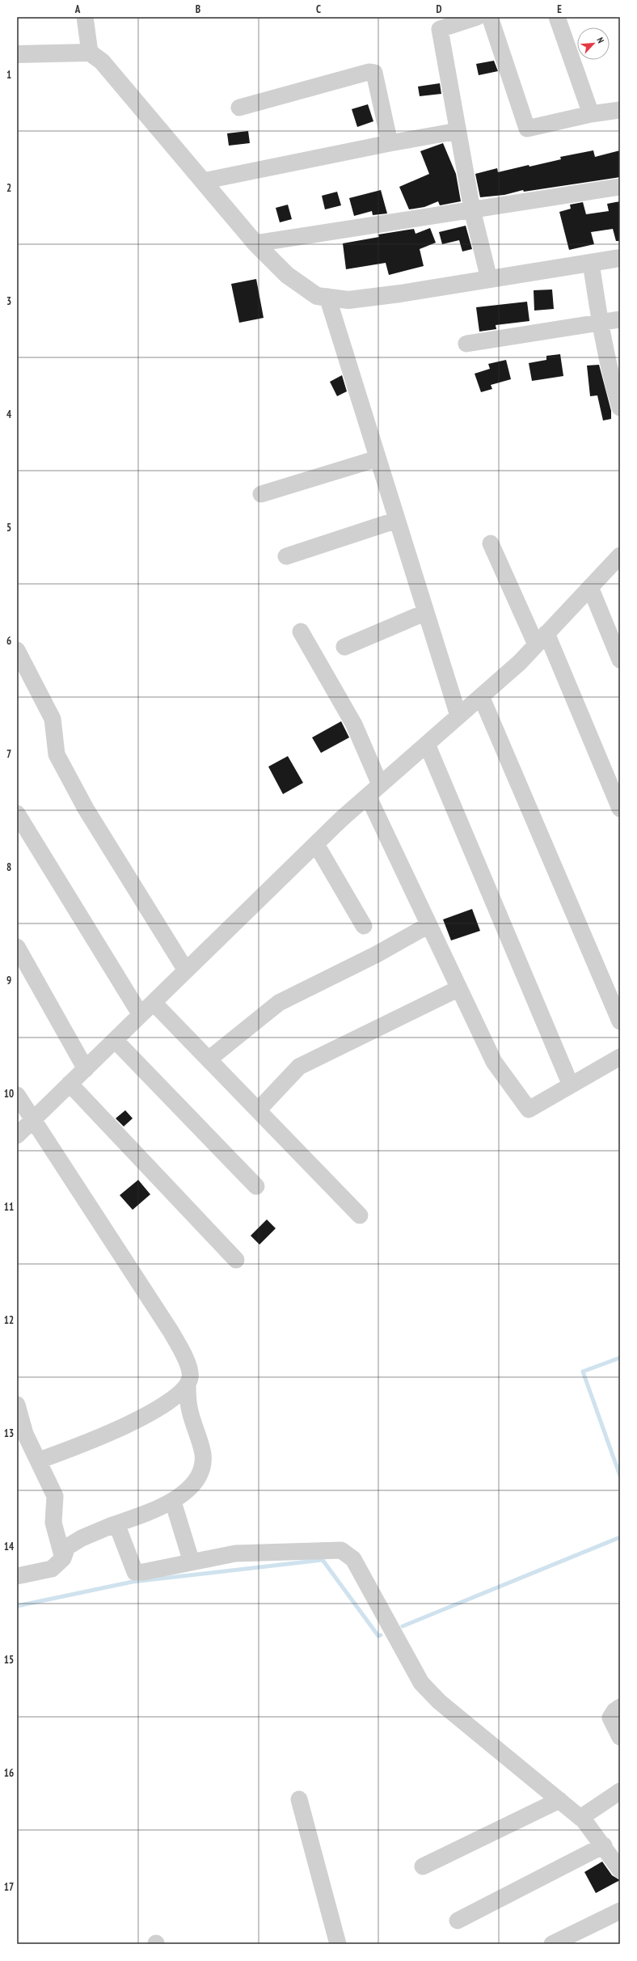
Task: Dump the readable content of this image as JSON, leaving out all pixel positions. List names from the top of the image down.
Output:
{
  "north": "top right",
  "grid": {
    "columns": [
      "A",
      "B",
      "C",
      "D",
      "E"
    ],
    "rows": [
      "1",
      "2",
      "3",
      "4",
      "5",
      "6",
      "7",
      "8",
      "9",
      "10",
      "11",
      "12",
      "13",
      "14",
      "15",
      "16",
      "17"
    ]
  }
}
